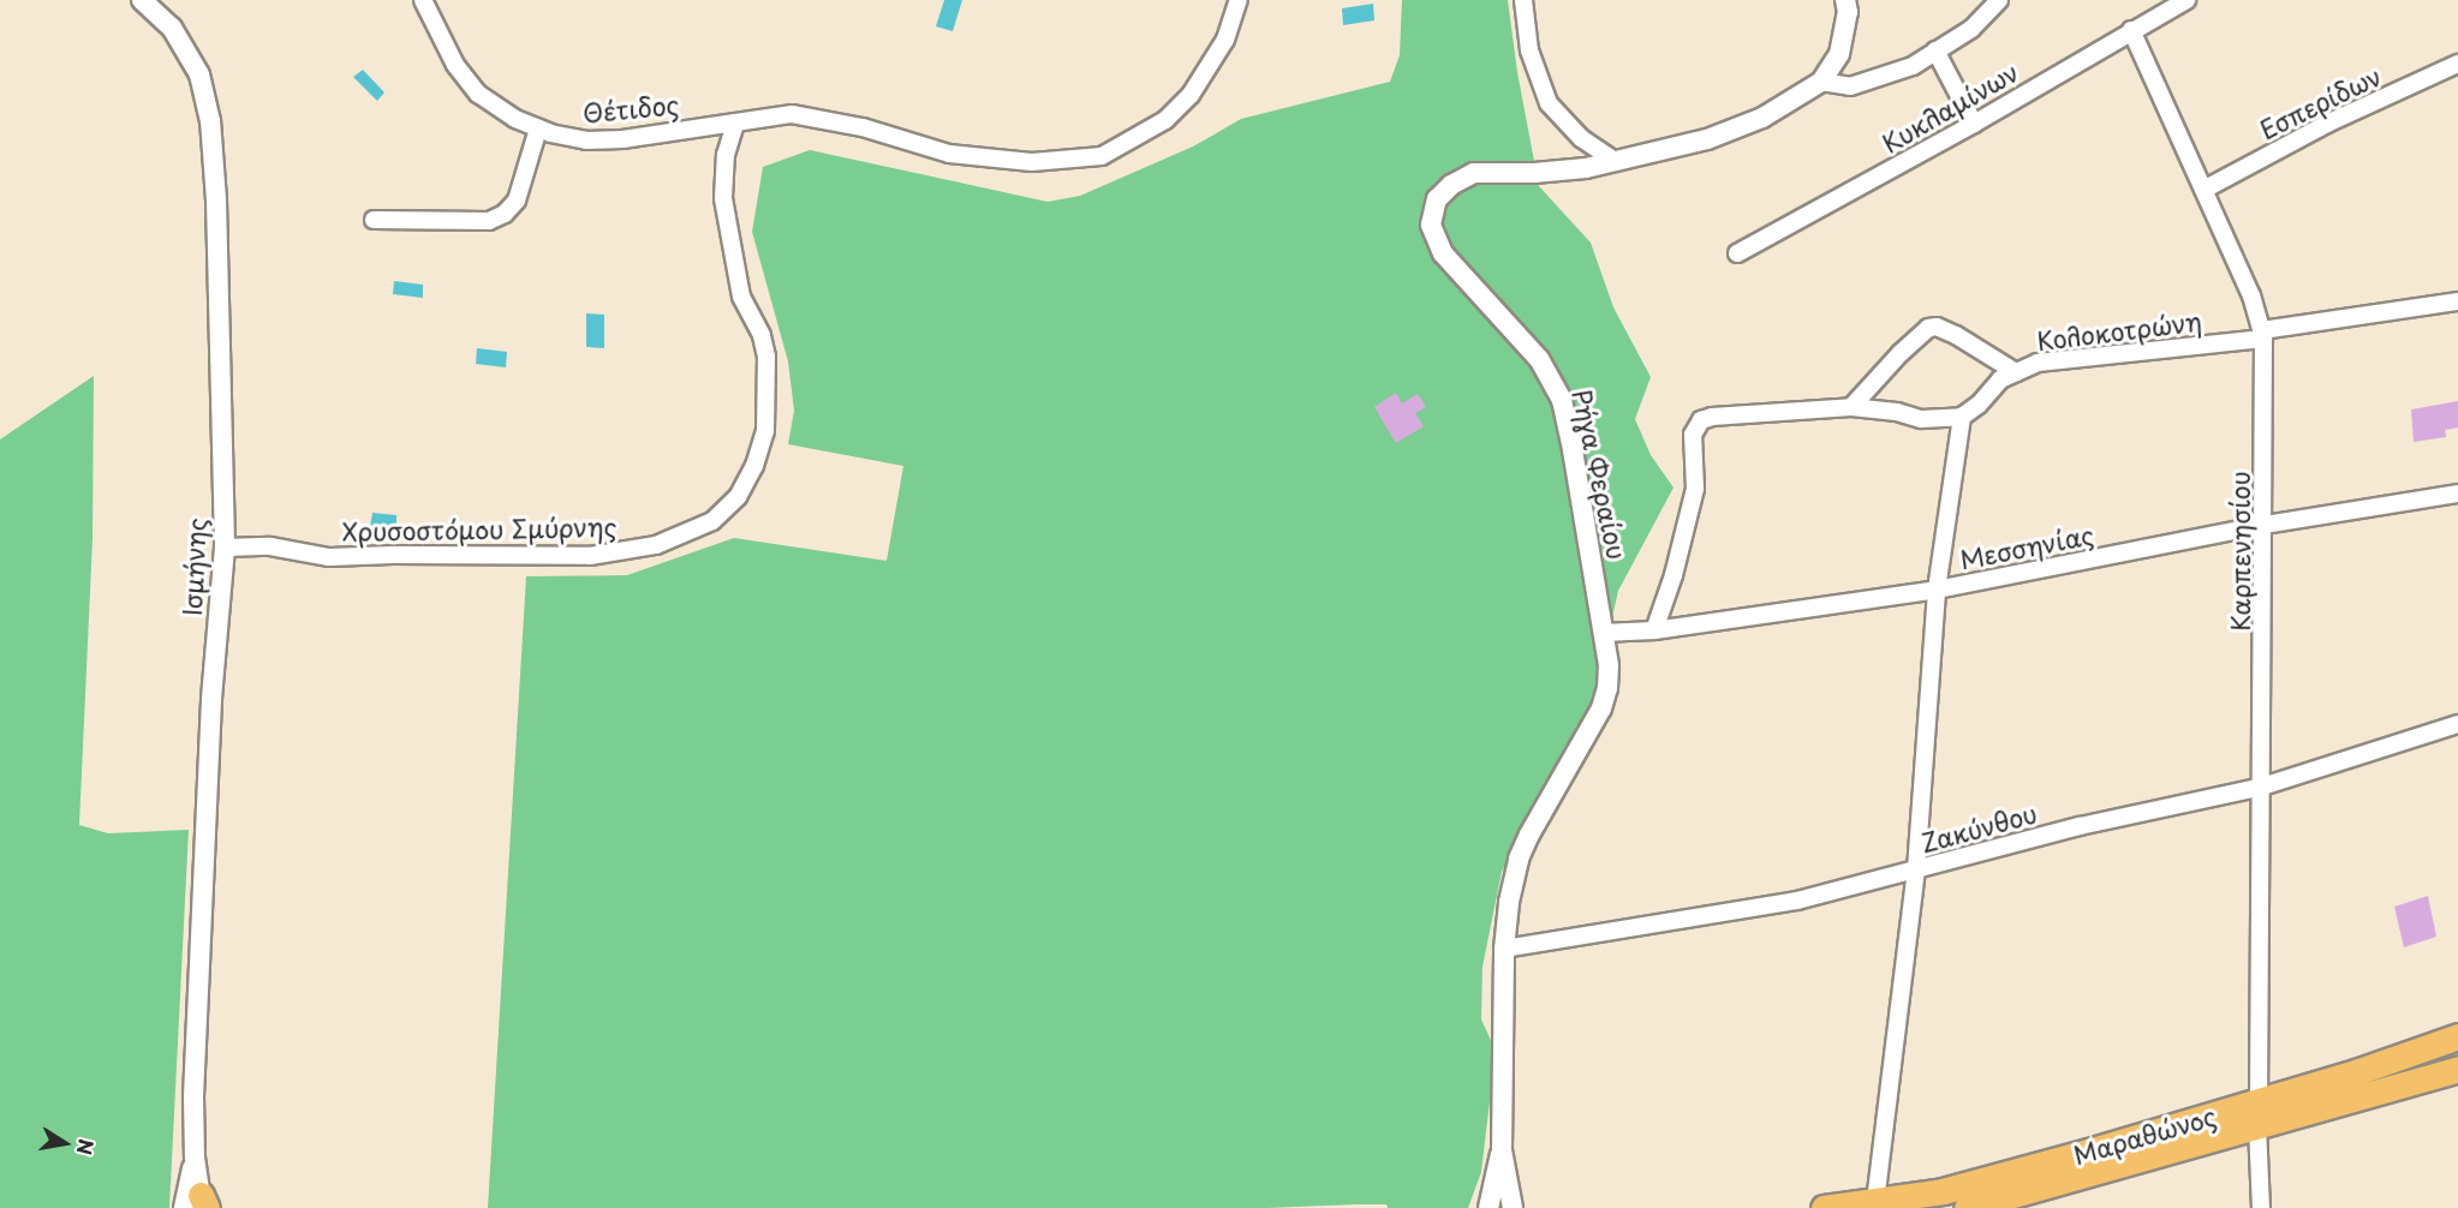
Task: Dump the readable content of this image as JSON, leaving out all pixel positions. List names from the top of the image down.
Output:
{
  "streets": {
    "main road": ["Μαραθώνος"],
    "street": [
      "Εσπερίδων",
      "Κυκλαμίνων",
      "Θέτιδος",
      "Κολοκοτρώνη",
      "Ρήγα Φεραίου",
      "Χρυσοστόμου Σμύρνης",
      "Μεσσηνίας",
      "Καρπενησίου",
      "Ισμήνης",
      "Ζακύνθου"
    ]
  },
  "crossings": [
    ["Εσπερίδων", "Καρπενησίου"],
    ["Κυκλαμίνων", "Καρπενησίου"],
    ["Θέτιδος", "Χρυσοστόμου Σμύρνης"],
    ["Κολοκοτρώνη", "Καρπενησίου"],
    ["Ρήγα Φεραίου", "Μεσσηνίας"],
    ["Ρήγα Φεραίου", "Ζακύνθου"],
    ["Χρυσοστόμου Σμύρνης", "Ισμήνης"],
    ["Μεσσηνίας", "Καρπενησίου"],
    ["Καρπενησίου", "Ζακύνθου"],
    ["Καρπενησίου", "Μαραθώνος"]
  ],
  "north": "right"
}
